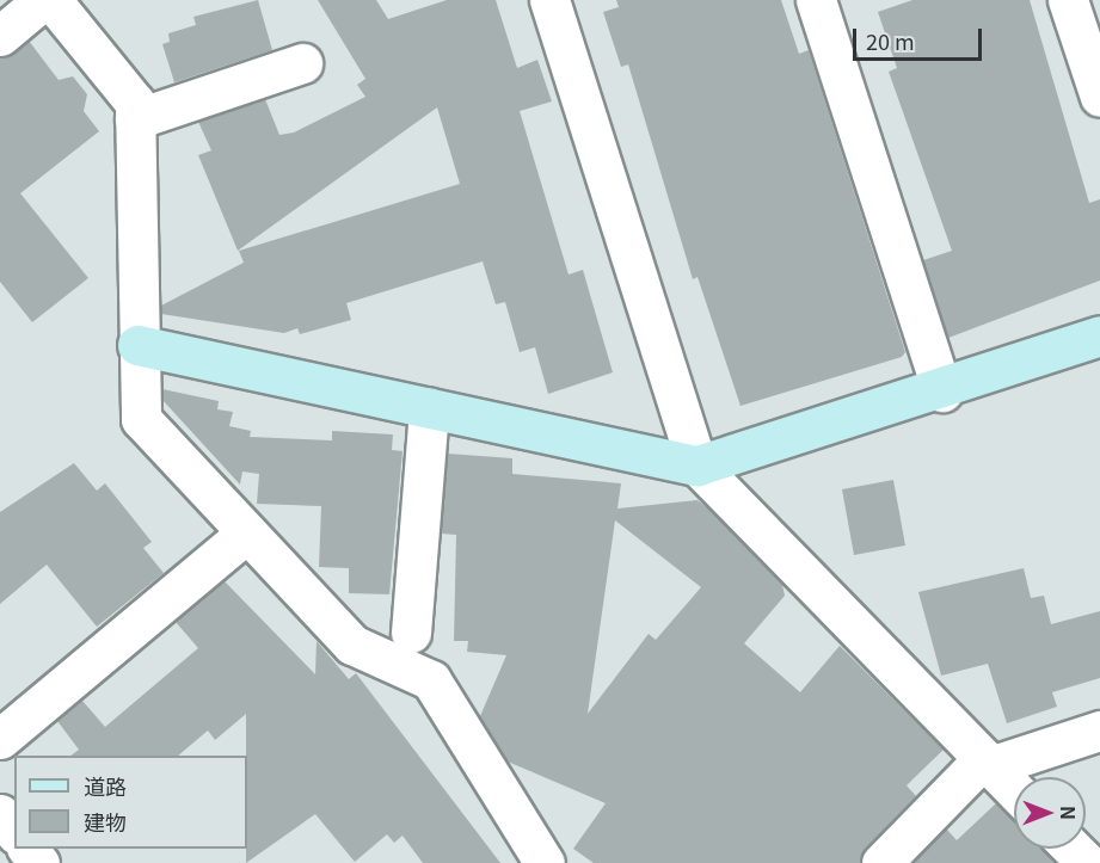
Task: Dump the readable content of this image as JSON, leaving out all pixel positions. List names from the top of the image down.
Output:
{
  "legend": ["道路", "建物"],
  "scale_bar": "20 m",
  "north": "right"
}
